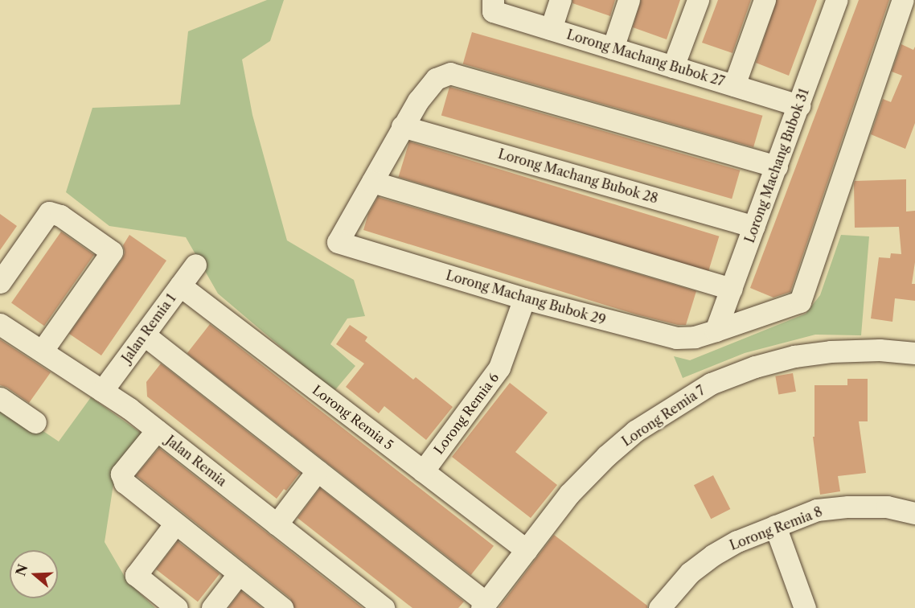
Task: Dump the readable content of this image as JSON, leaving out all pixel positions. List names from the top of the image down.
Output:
{
  "streets": {
    "street": [
      "Lorong Machang Bubok 27",
      "Lorong Machang Bubok 31",
      "Lorong Machang Bubok 28",
      "Lorong Machang Bubok 29",
      "Jalan Remia 1",
      "Lorong Remia 6",
      "Lorong Remia 7",
      "Lorong Remia 5",
      "Jalan Remia",
      "Lorong Remia 8"
    ]
  },
  "crossings": [
    ["Lorong Machang Bubok 27", "Lorong Machang Bubok 31"],
    ["Lorong Machang Bubok 31", "Lorong Machang Bubok 28"],
    ["Lorong Machang Bubok 31", "Lorong Machang Bubok 29"],
    ["Lorong Machang Bubok 29", "Lorong Remia 6"],
    ["Jalan Remia 1", "Lorong Remia 5"],
    ["Jalan Remia 1", "Jalan Remia"],
    ["Lorong Remia 6", "Lorong Remia 5"],
    ["Lorong Remia 7", "Lorong Remia 5"]
  ],
  "north": "left"
}
